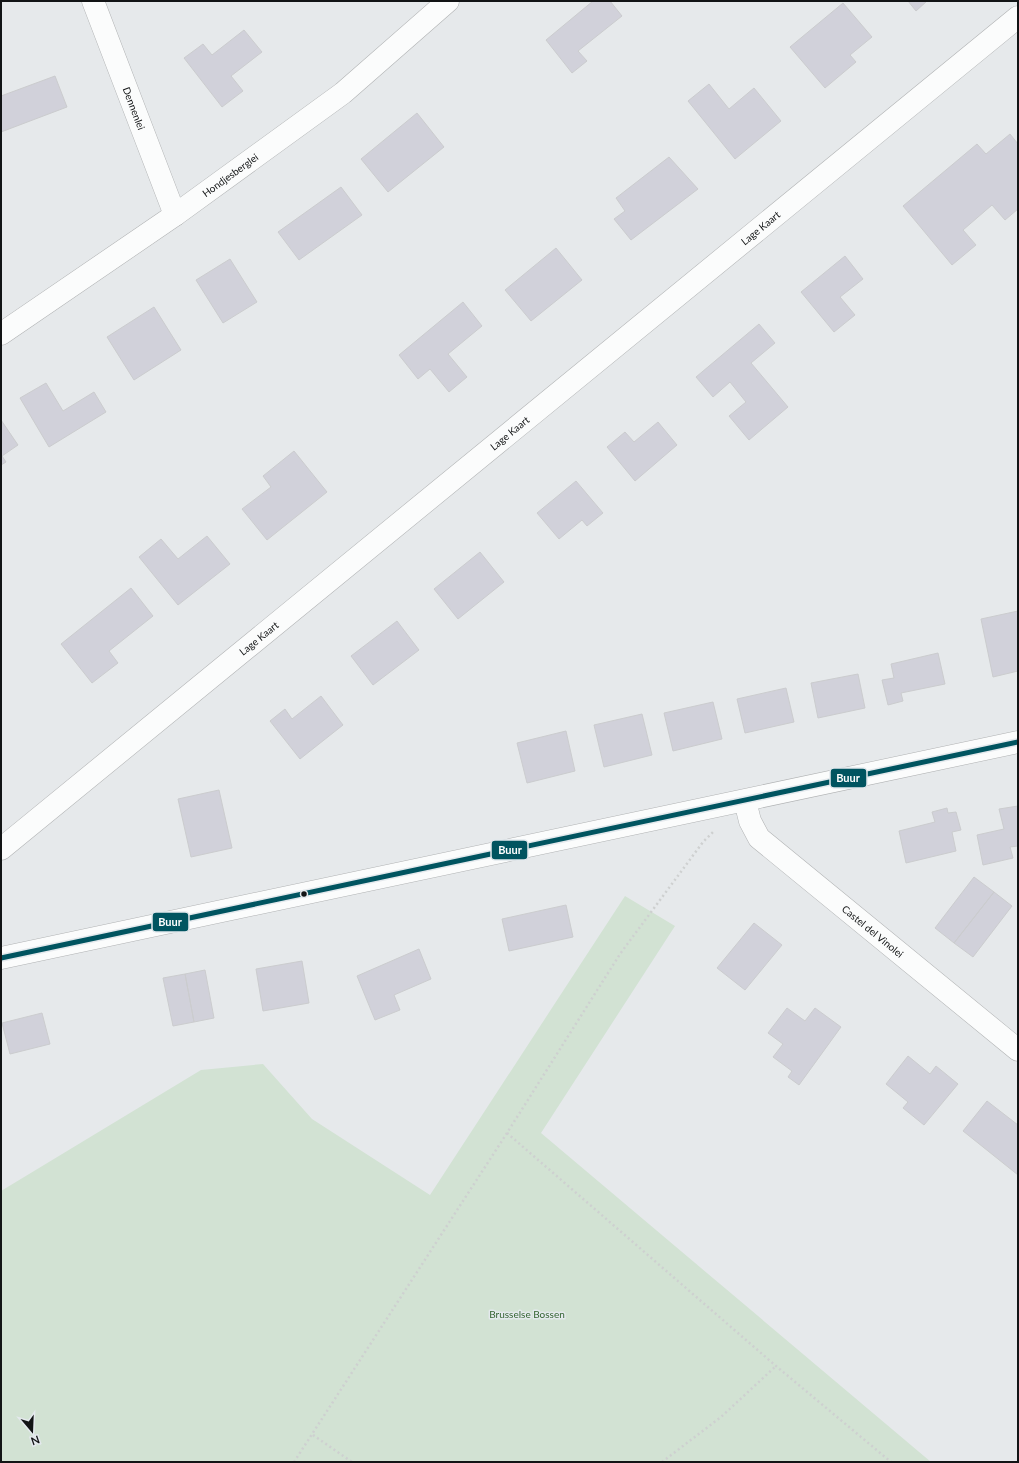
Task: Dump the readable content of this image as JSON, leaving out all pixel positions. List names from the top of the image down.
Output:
{
  "streets": {
    "street": [
      "Dennenlei",
      "Hondjesberglei",
      "Lage Kaart",
      "Castel del Vinolei"
    ]
  },
  "crossings": [
    ["Dennenlei", "Hondjesberglei"]
  ],
  "parks": ["Brusselse Bossen"],
  "lines": ["transit line Buur"],
  "north": "bottom"
}
